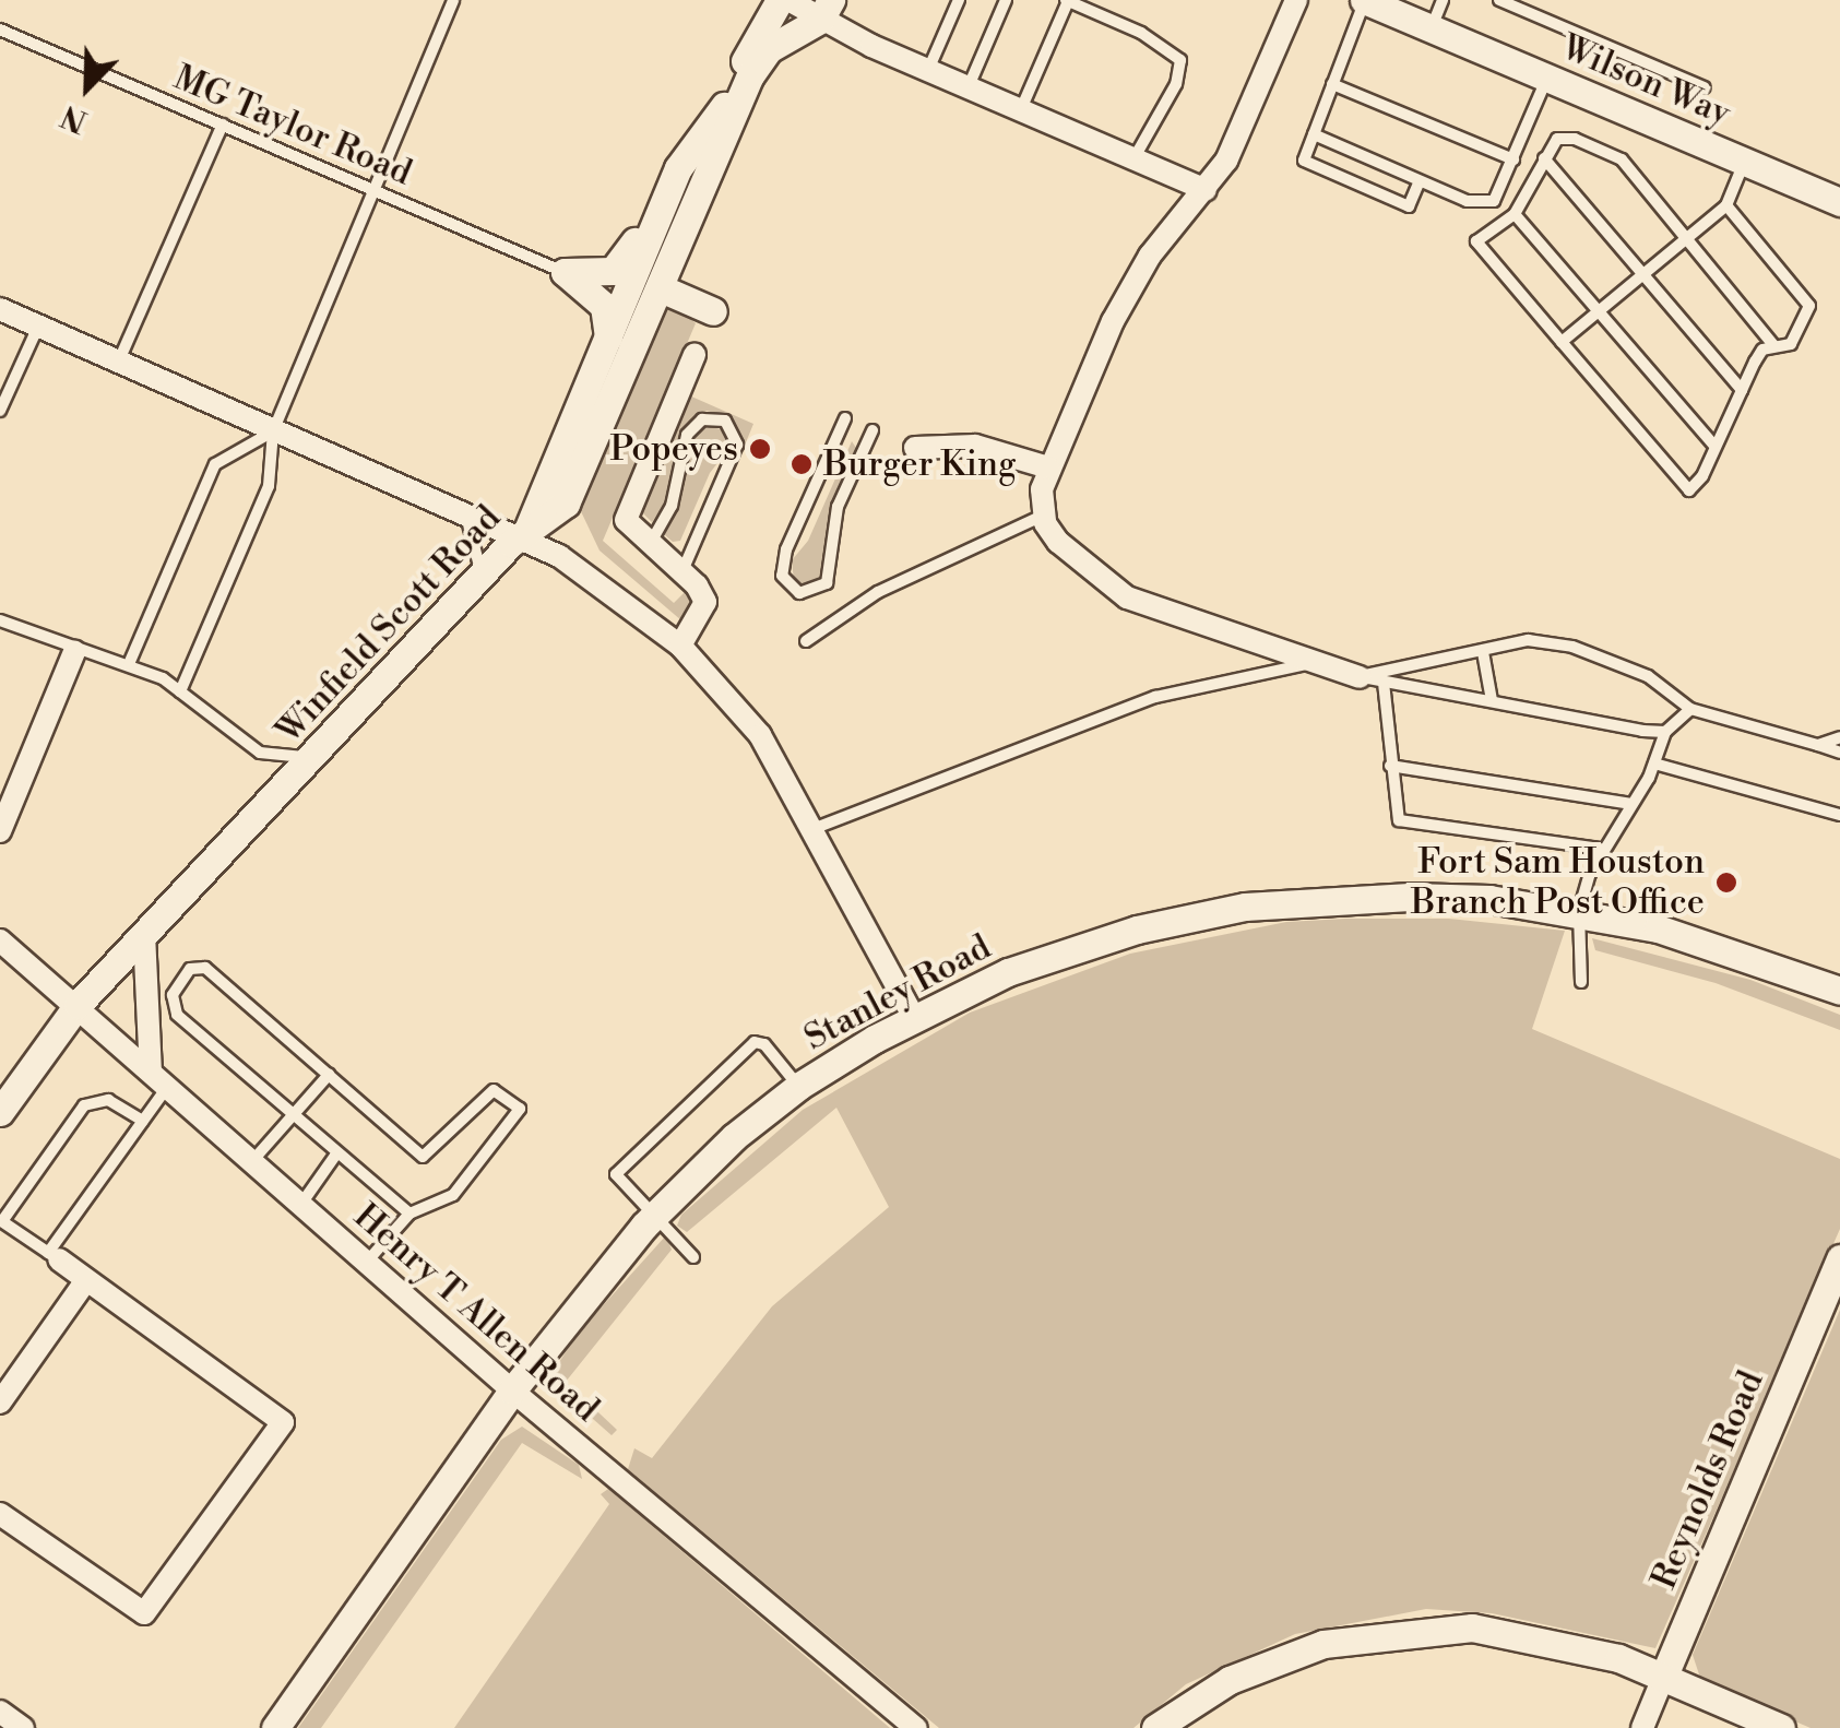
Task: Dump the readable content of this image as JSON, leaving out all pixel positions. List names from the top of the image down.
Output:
{
  "streets": {
    "street": [
      "Wilson Way",
      "Winfield Scott Road",
      "Stanley Road",
      "Henry T Allen Road",
      "Reynolds Road"
    ],
    "lane": ["MG Taylor Road"]
  },
  "crossings": [
    ["Winfield Scott Road", "Henry T Allen Road"],
    ["Stanley Road", "Henry T Allen Road"]
  ],
  "places": ["Popeyes", "Burger King", "Fort Sam Houston Branch Post Office"],
  "north": "bottom left"
}
